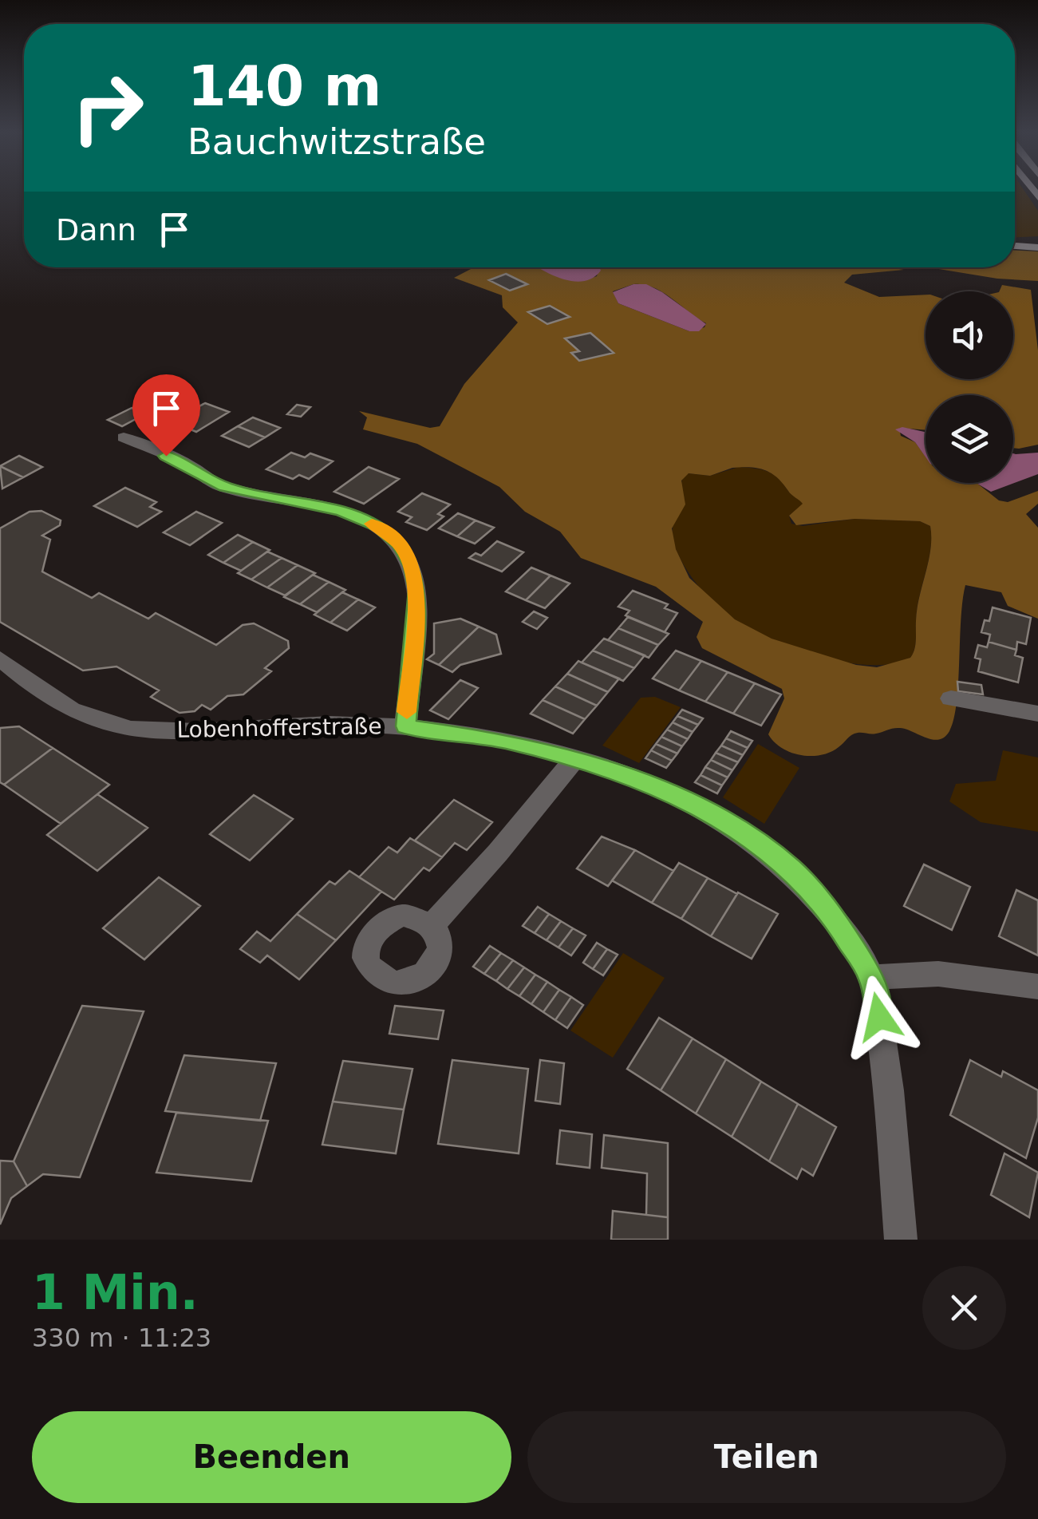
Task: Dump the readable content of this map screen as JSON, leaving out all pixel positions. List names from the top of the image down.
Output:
{
  "streets": {
    "street": ["Lobenhofferstraße"]
  },
  "page": {
    "turn": ["140 m", "Bauchwitzstraße"],
    "then": "Dann",
    "heading": ["1 Min.", "330 m · 11:23"],
    "buttons": ["Beenden", "Teilen"]
  }
}
